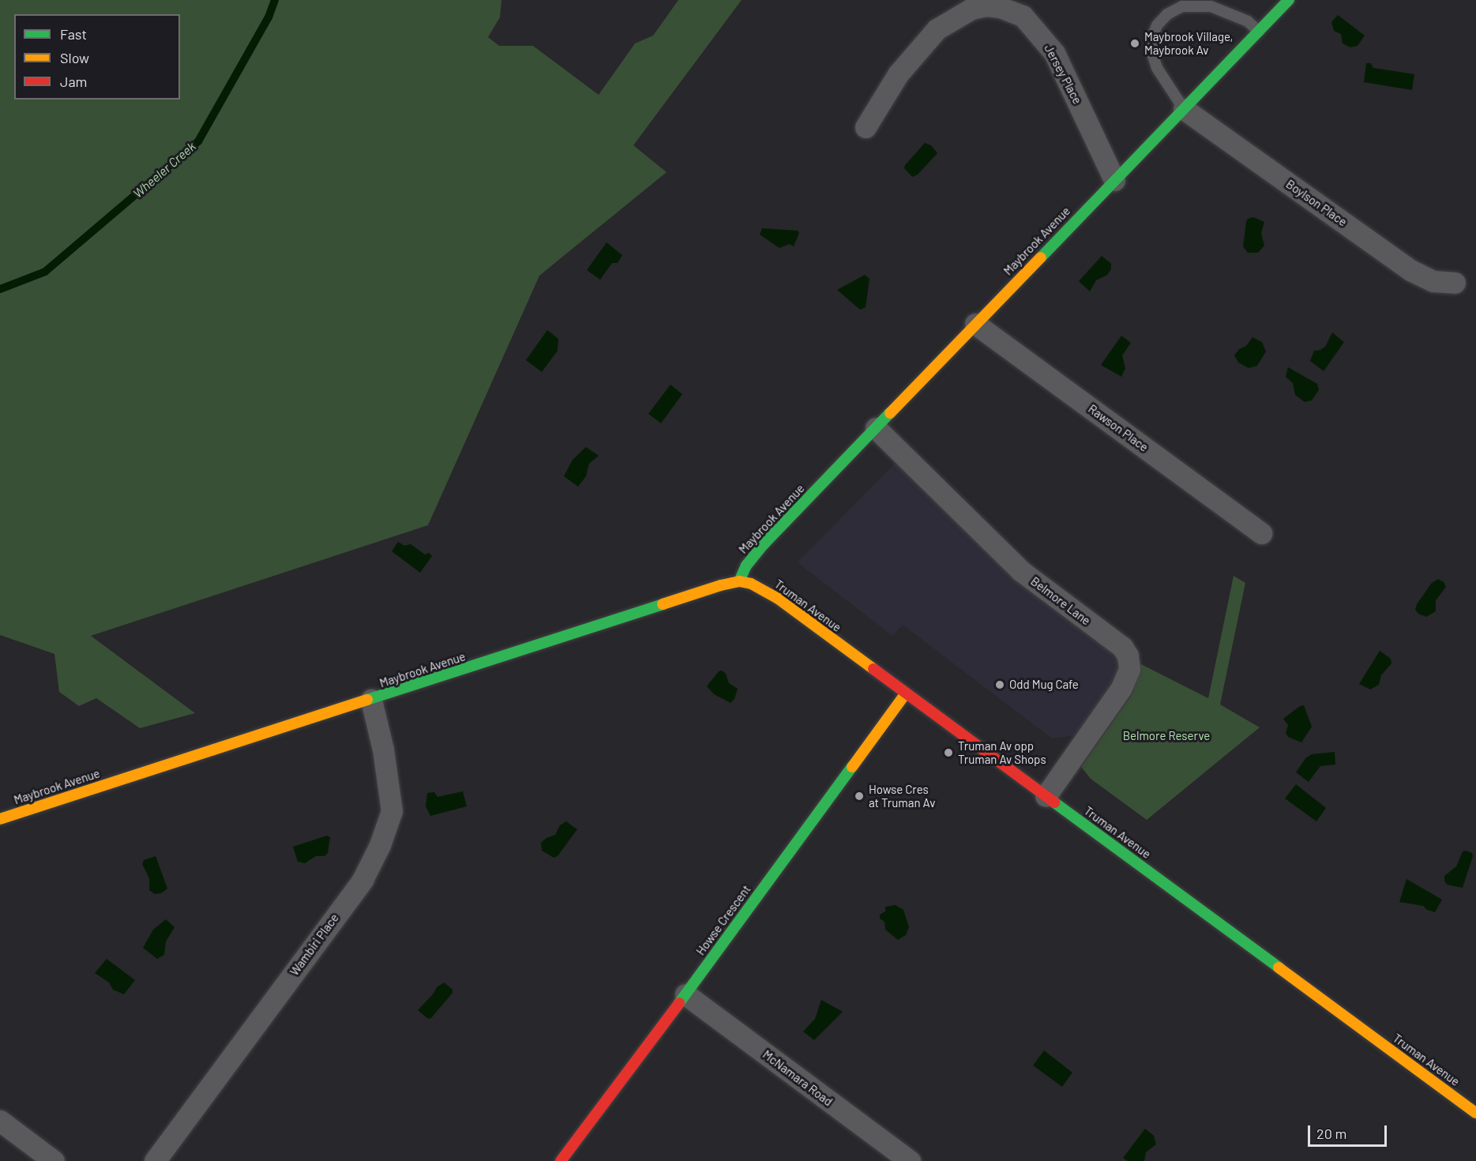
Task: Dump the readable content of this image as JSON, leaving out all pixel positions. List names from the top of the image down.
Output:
{
  "streets": {
    "street": [
      "Jersey Place",
      "Boylson Place",
      "Maybrook Avenue",
      "Rawson Place",
      "Belmore Lane",
      "Truman Avenue",
      "Howse Crescent",
      "Wambiri Place",
      "McNamara Road"
    ]
  },
  "crossings": [
    ["Jersey Place", "Maybrook Avenue"],
    ["Boylson Place", "Maybrook Avenue"],
    ["Maybrook Avenue", "Rawson Place"],
    ["Maybrook Avenue", "Belmore Lane"],
    ["Maybrook Avenue", "Truman Avenue"],
    ["Maybrook Avenue", "Wambiri Place"],
    ["Belmore Lane", "Truman Avenue"],
    ["Truman Avenue", "Howse Crescent"],
    ["Howse Crescent", "McNamara Road"]
  ],
  "water": ["Wheeler Creek"],
  "parks": ["Belmore Reserve"],
  "places": [
    "Maybrook Village, Maybrook Av",
    "Odd Mug Cafe",
    "Truman Av opp Truman Av Shops",
    "Howse Cres at Truman Av"
  ],
  "legend": ["Fast", "Slow", "Jam"],
  "scale_bar": "20 m"
}
